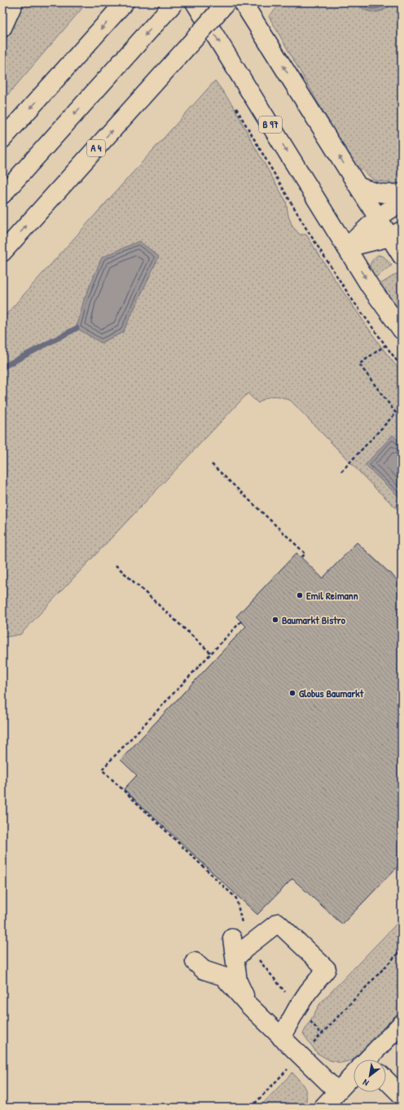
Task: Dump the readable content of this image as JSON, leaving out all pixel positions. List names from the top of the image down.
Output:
{
  "streets": {
    "main road": ["B 97", "A 4"]
  },
  "places": ["Emil Reimann", "Baumarkt Bistro", "Globus Baumarkt"],
  "north": "bottom left"
}
